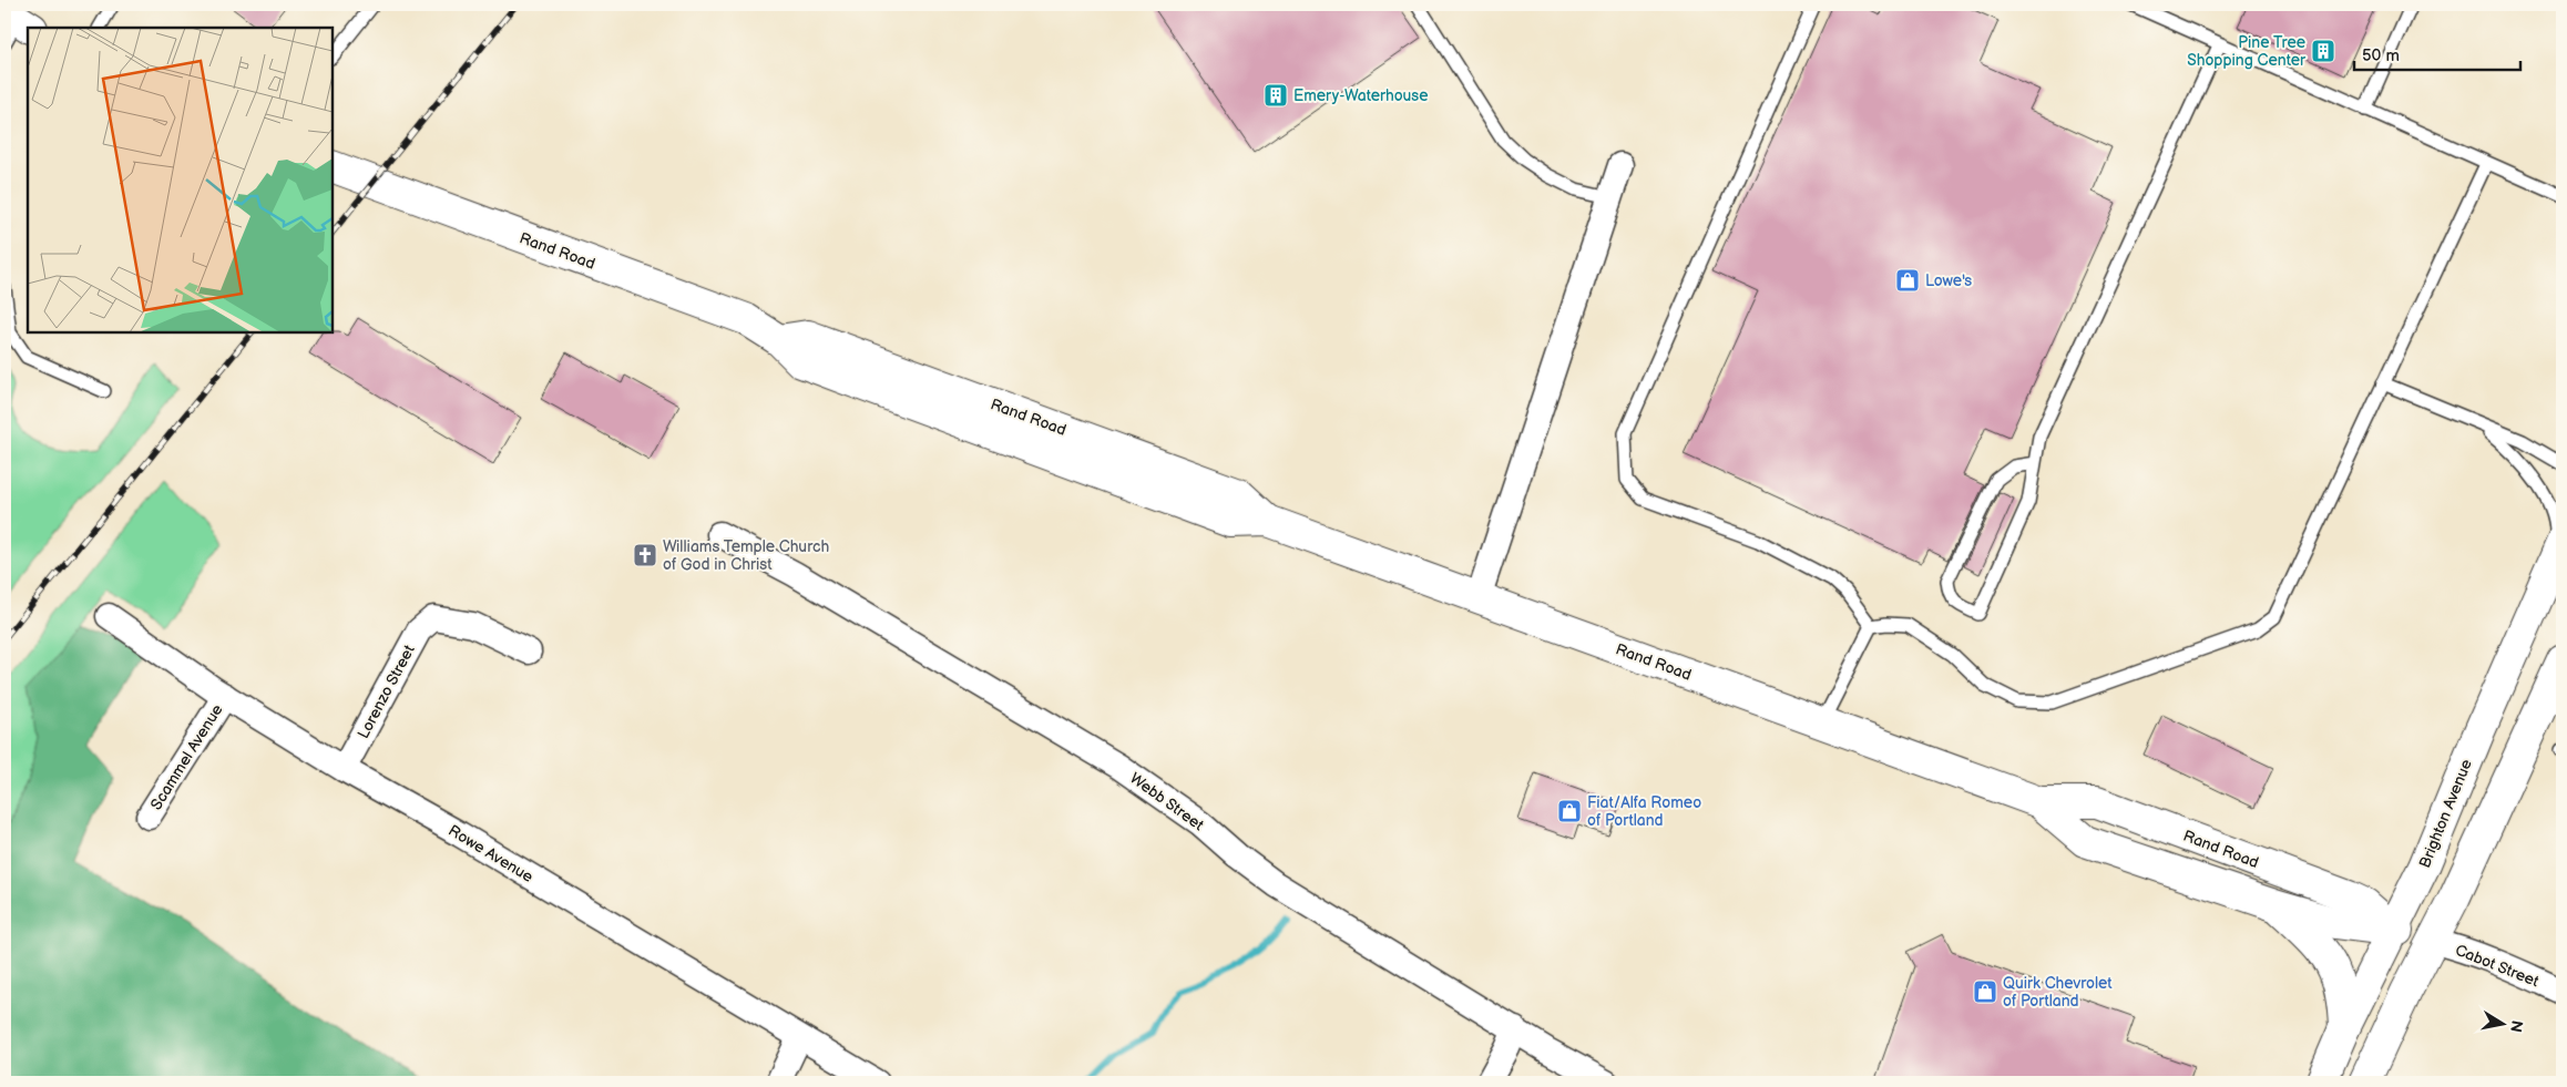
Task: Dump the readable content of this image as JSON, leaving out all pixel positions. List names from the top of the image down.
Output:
{
  "streets": {
    "main road": ["Rand Road", "Brighton Avenue"],
    "street": [
      "Lorenzo Street",
      "Scammel Avenue",
      "Webb Street",
      "Rowe Avenue",
      "Cabot Street"
    ]
  },
  "crossings": [
    ["Rand Road", "Brighton Avenue"],
    ["Rand Road", "Cabot Street"],
    ["Lorenzo Street", "Rowe Avenue"],
    ["Scammel Avenue", "Rowe Avenue"]
  ],
  "places": {
    "building": ["Pine Tree Shopping Center", "Emery-Waterhouse"],
    "shop": ["Lowe's", "Fiat/Alfa Romeo of Portland", "Quirk Chevrolet of Portland"],
    "church": ["Williams Temple Church of God in Christ"]
  },
  "scale_bar": "50 m",
  "north": "right"
}
